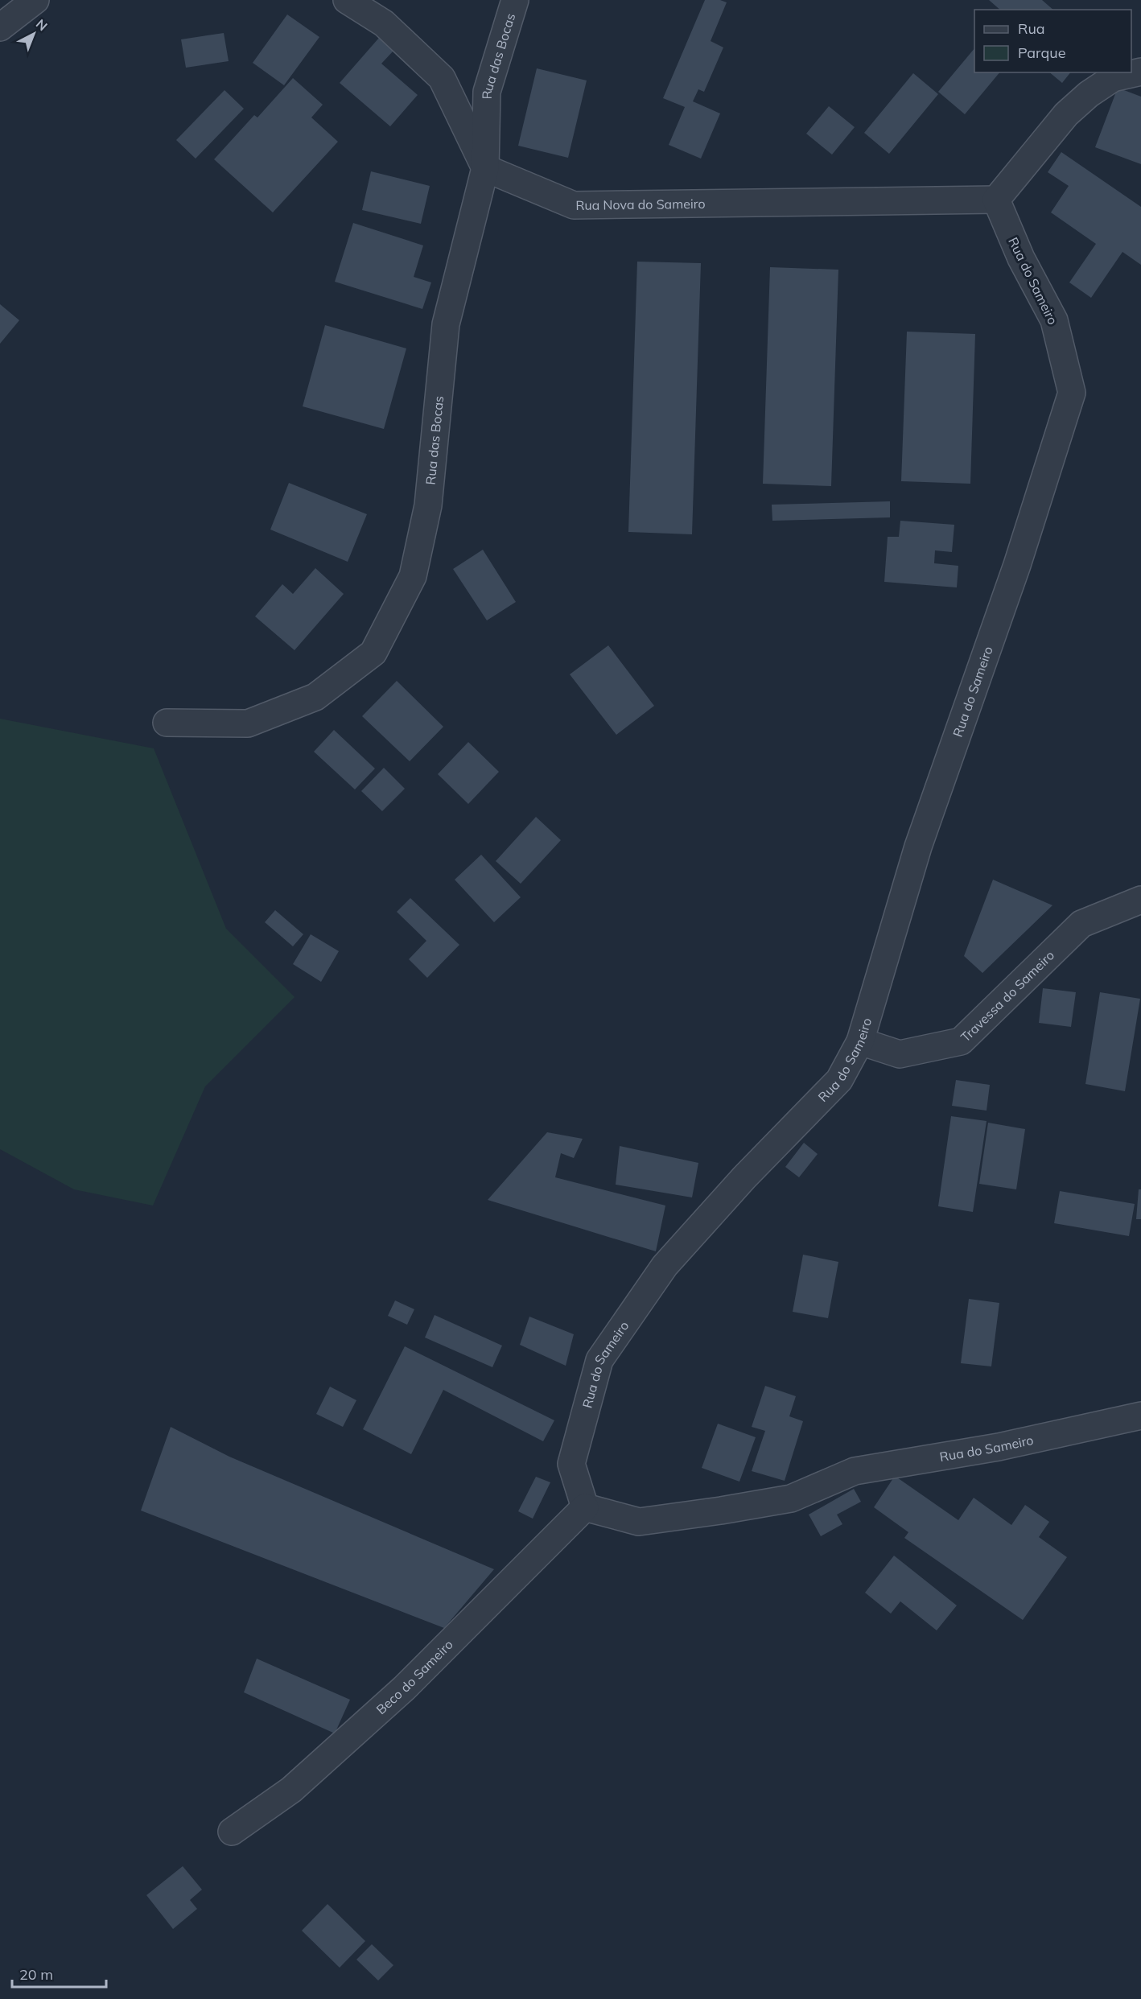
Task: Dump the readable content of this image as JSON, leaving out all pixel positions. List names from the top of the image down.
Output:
{
  "streets": {
    "street": [
      "Rua das Bocas",
      "Rua Nova do Sameiro",
      "Rua do Sameiro",
      "Travessa do Sameiro",
      "Beco do Sameiro"
    ]
  },
  "crossings": [
    ["Rua das Bocas", "Rua Nova do Sameiro"],
    ["Rua Nova do Sameiro", "Rua do Sameiro"],
    ["Rua do Sameiro", "Travessa do Sameiro"],
    ["Rua do Sameiro", "Beco do Sameiro"]
  ],
  "legend": ["Rua", "Parque"],
  "scale_bar": "20 m",
  "north": "top right"
}
